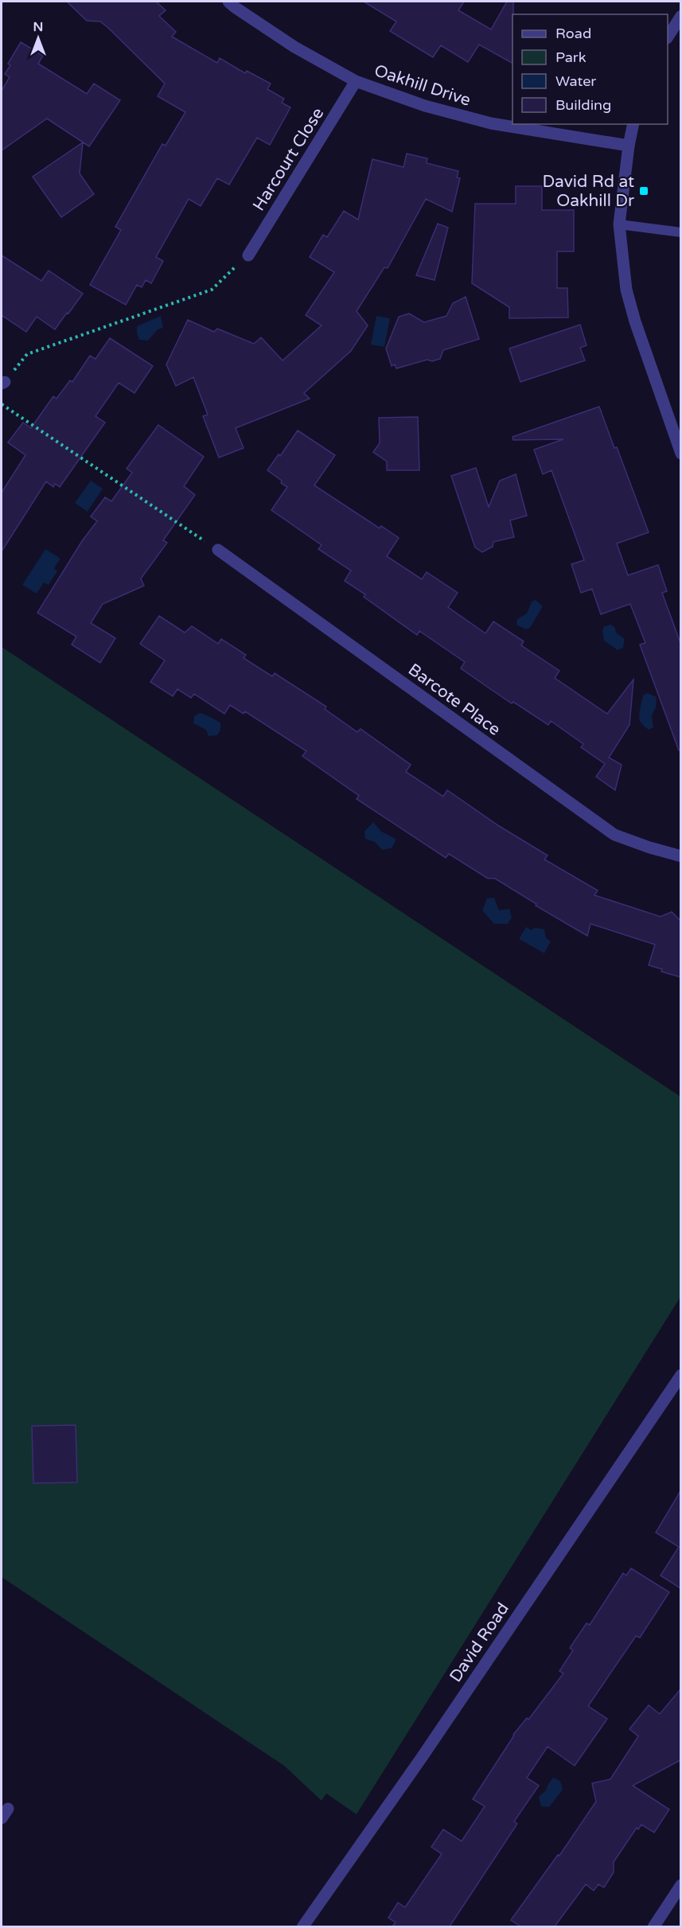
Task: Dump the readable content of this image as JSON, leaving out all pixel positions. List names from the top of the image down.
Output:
{
  "streets": {
    "street": [
      "Oakhill Drive",
      "Harcourt Close",
      "Barcote Place",
      "David Road"
    ]
  },
  "crossings": [
    ["Oakhill Drive", "Harcourt Close"]
  ],
  "places": {
    "transit": ["David Rd at Oakhill Dr"]
  },
  "legend": [
    "Road",
    "Park",
    "Water",
    "Building"
  ],
  "north": "top"
}
